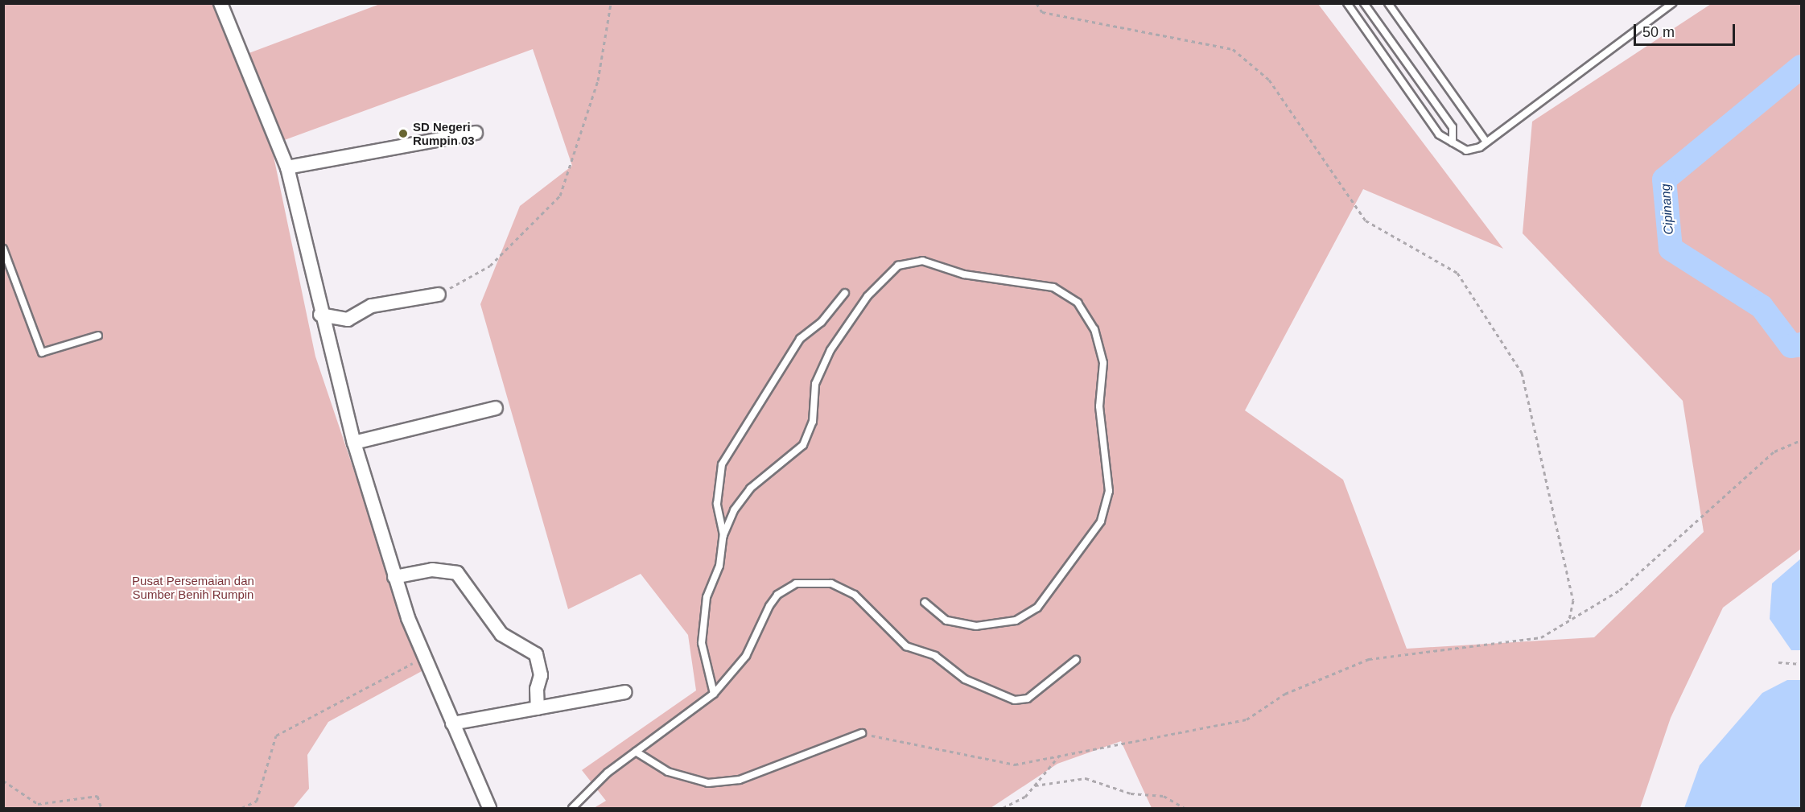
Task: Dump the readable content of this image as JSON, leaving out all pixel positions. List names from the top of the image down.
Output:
{
  "water": ["Cipinang"],
  "parks": ["Pusat Persemaian dan Sumber Benih Rumpin"],
  "places": ["SD Negeri Rumpin 03"],
  "scale_bar": "50 m"
}
